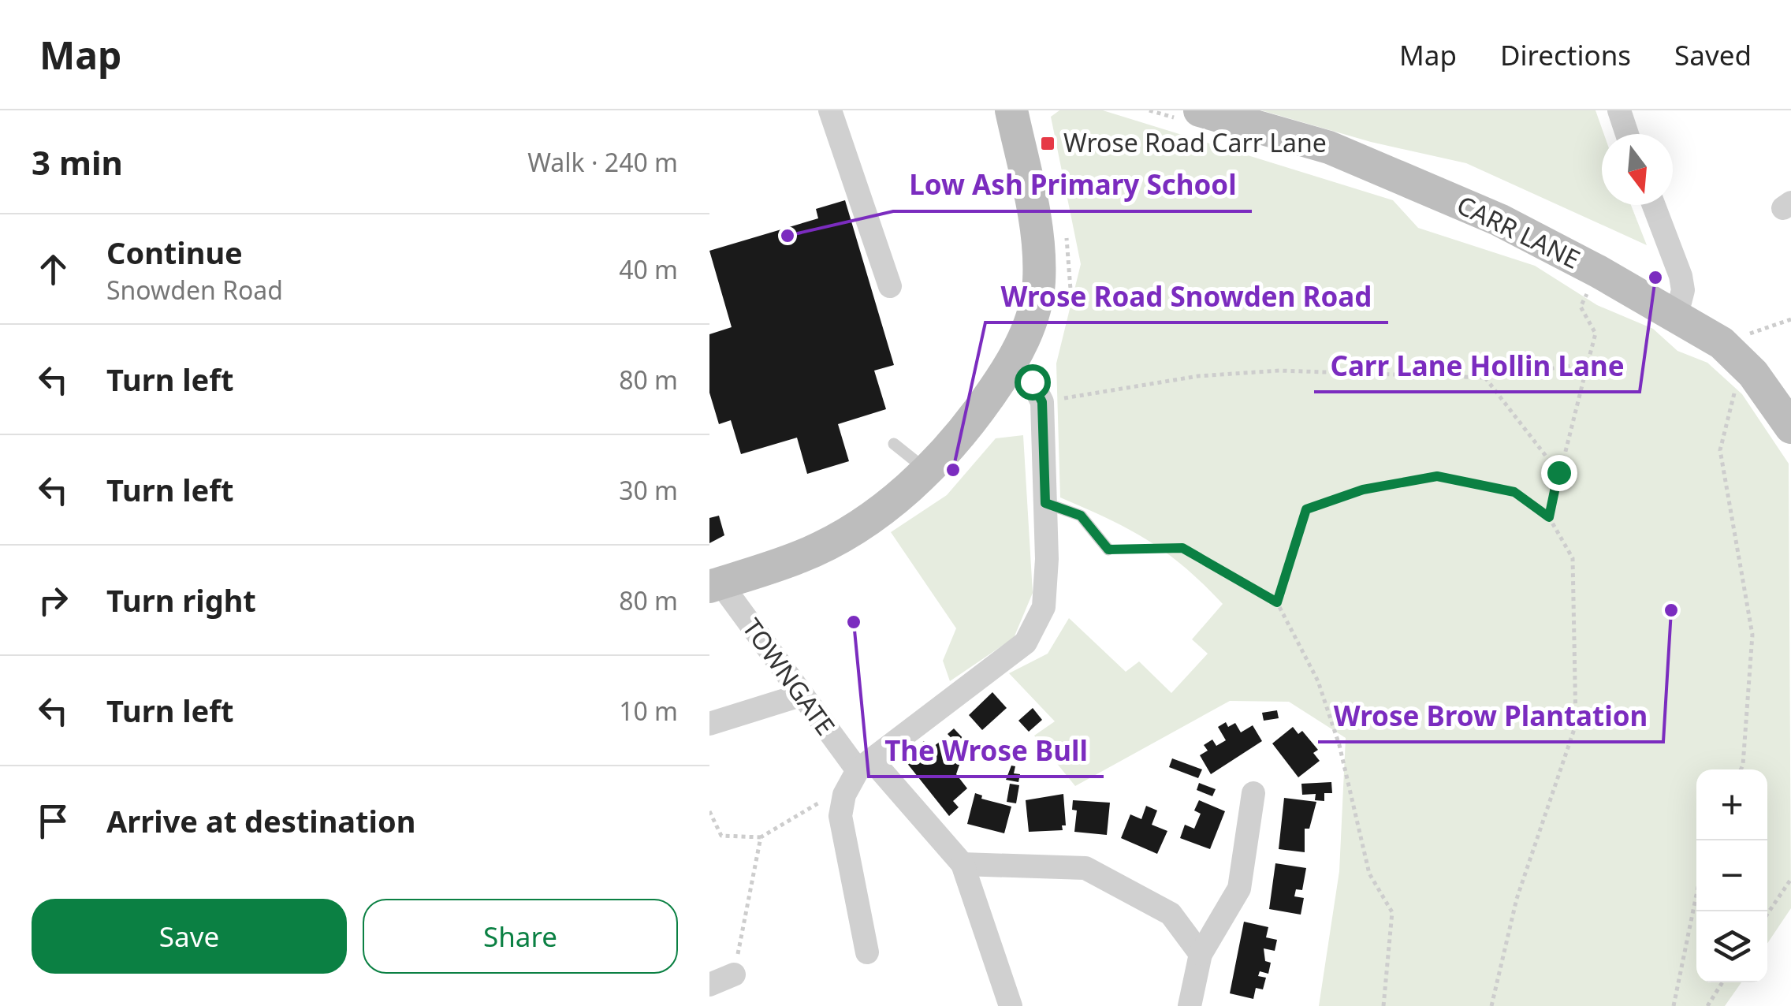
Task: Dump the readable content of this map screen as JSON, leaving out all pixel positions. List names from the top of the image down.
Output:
{
  "streets": {
    "street": ["CARR LANE", "TOWNGATE"]
  },
  "places": {
    "transit": ["Wrose Road Carr Lane"],
    "other": [
      "Low Ash Primary School",
      "Carr Lane Hollin Lane",
      "Wrose Road Snowden Road",
      "Wrose Brow Plantation",
      "The Wrose Bull"
    ]
  },
  "north": "bottom",
  "page": {
    "header": "Map",
    "nav": ["Map", "Directions", "Saved"],
    "heading": ["3 min", "Walk · 240 m"],
    "list": [
      ["Continue", "Snowden Road", "40 m"],
      ["Turn left", "80 m"],
      ["Turn left", "30 m"],
      ["Turn right", "80 m"],
      ["Turn left", "10 m"],
      "Arrive at destination"
    ],
    "map_buttons": ["+", "−"],
    "buttons": ["Save", "Share"]
  }
}
